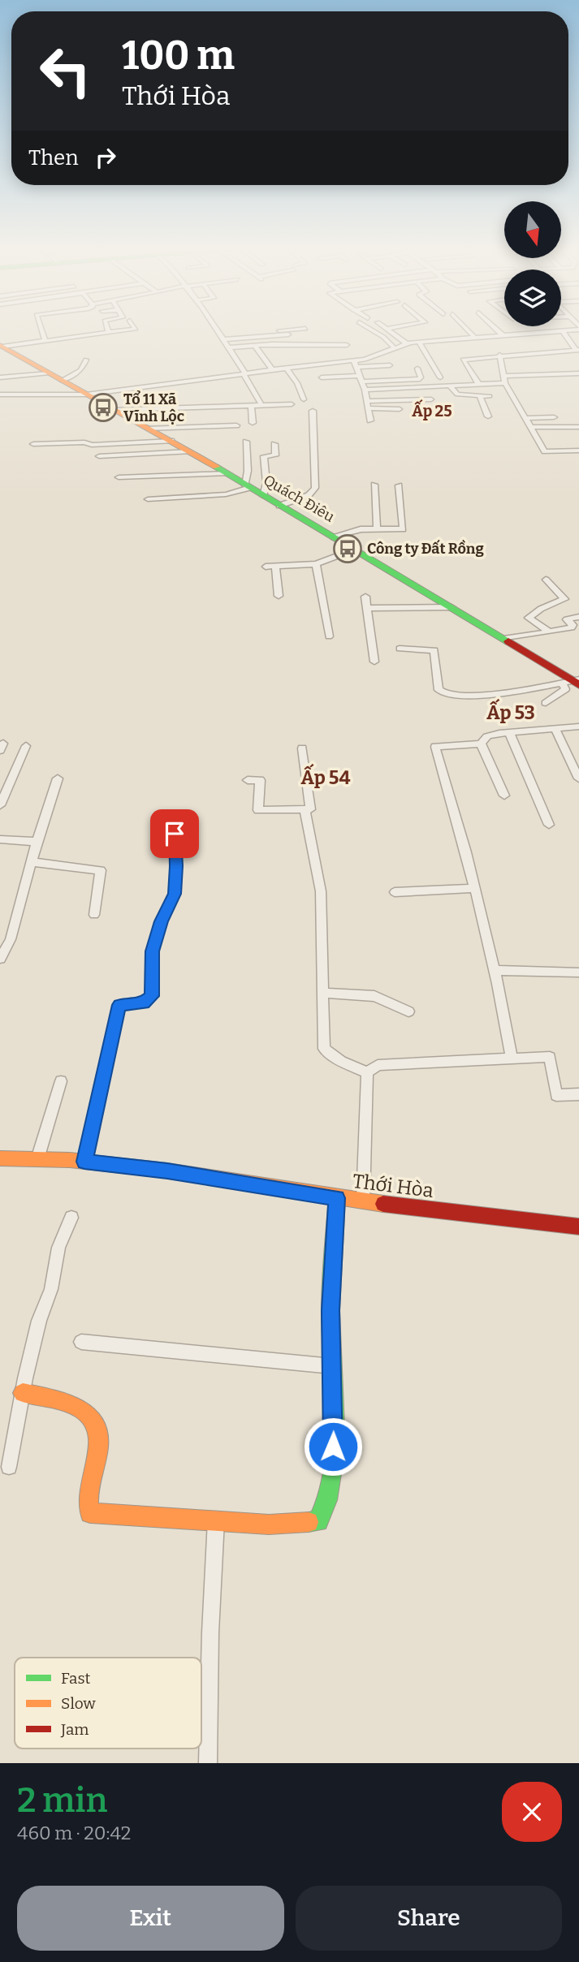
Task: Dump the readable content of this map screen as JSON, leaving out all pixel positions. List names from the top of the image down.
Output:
{
  "streets": {
    "street": ["Quách Điêu", "Thới Hòa"]
  },
  "districts": ["Ấp 25", "Ấp 53", "Ấp 54"],
  "places": {
    "bus stop": ["Tổ 11 Xã Vĩnh Lộc", "Công ty Đất Rồng"]
  },
  "legend": ["Fast", "Slow", "Jam"],
  "north": "bottom",
  "page": {
    "turn": ["100 m", "Thới Hòa"],
    "then": "Then",
    "heading": ["2 min", "460 m · 20:42"],
    "buttons": ["Exit", "Share"]
  }
}
